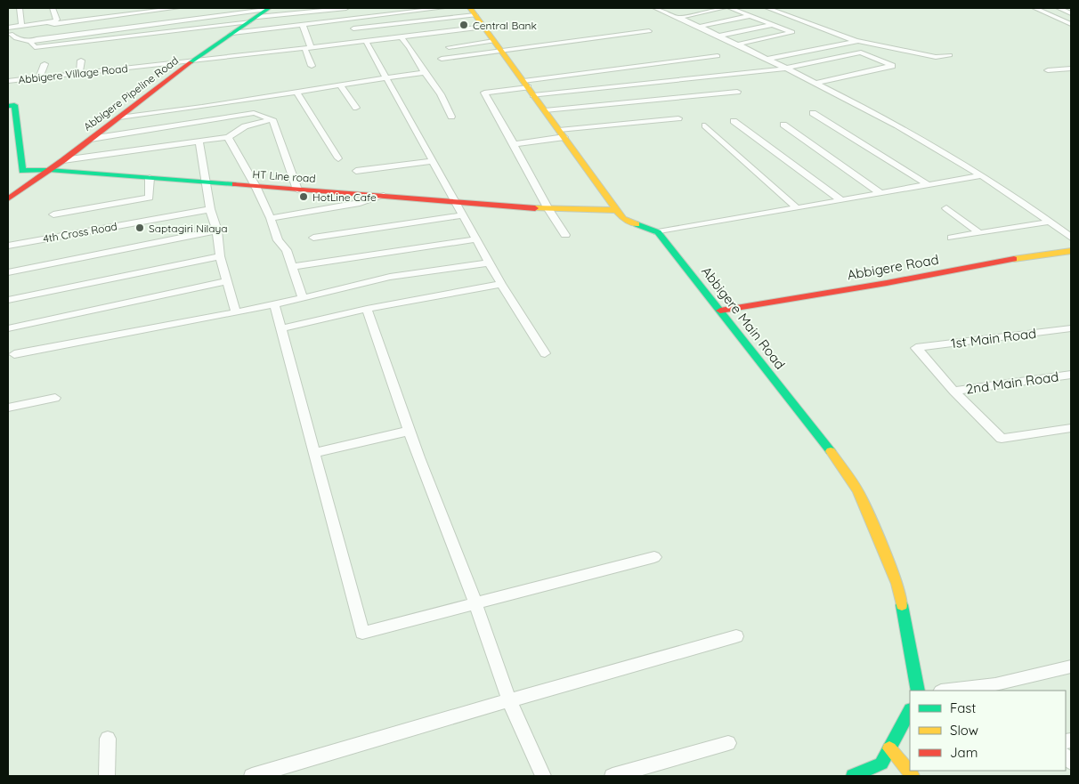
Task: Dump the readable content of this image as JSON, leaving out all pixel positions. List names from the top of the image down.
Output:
{
  "streets": {
    "street": [
      "Abbigere Village Road",
      "Abbigere Pipeline Road",
      "HT Line road",
      "4th Cross Road",
      "Abbigere Road",
      "Abbigere Main Road",
      "1st Main Road",
      "2nd Main Road"
    ]
  },
  "crossings": [
    ["Abbigere Village Road", "Abbigere Pipeline Road"],
    ["Abbigere Pipeline Road", "HT Line road"],
    ["Abbigere Road", "Abbigere Main Road"],
    ["1st Main Road", "2nd Main Road"]
  ],
  "places": ["Central Bank", "HotLine Cafe", "Saptagiri Nilaya"],
  "legend": ["Fast", "Slow", "Jam"]
}
